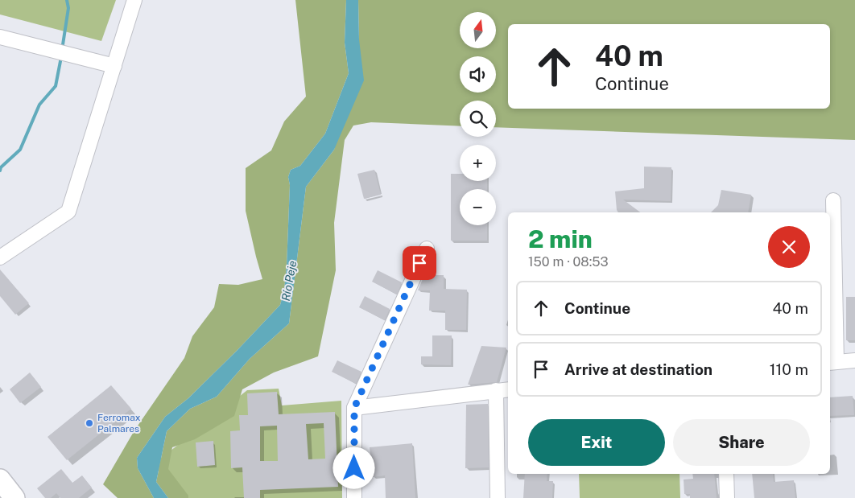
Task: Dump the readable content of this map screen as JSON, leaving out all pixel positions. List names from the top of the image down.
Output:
{
  "water": ["Río Peje"],
  "places": ["Ferromax Palmares"],
  "north": "top",
  "page": {
    "map_buttons": ["+", "−"],
    "turn": ["40 m", "Continue"],
    "heading": ["2 min", "150 m · 08:53"],
    "list": [
      {
        "name": "Continue",
        "value": "40 m"
      },
      {
        "name": "Arrive at destination",
        "value": "110 m"
      }
    ],
    "buttons": ["Exit", "Share"]
  }
}
